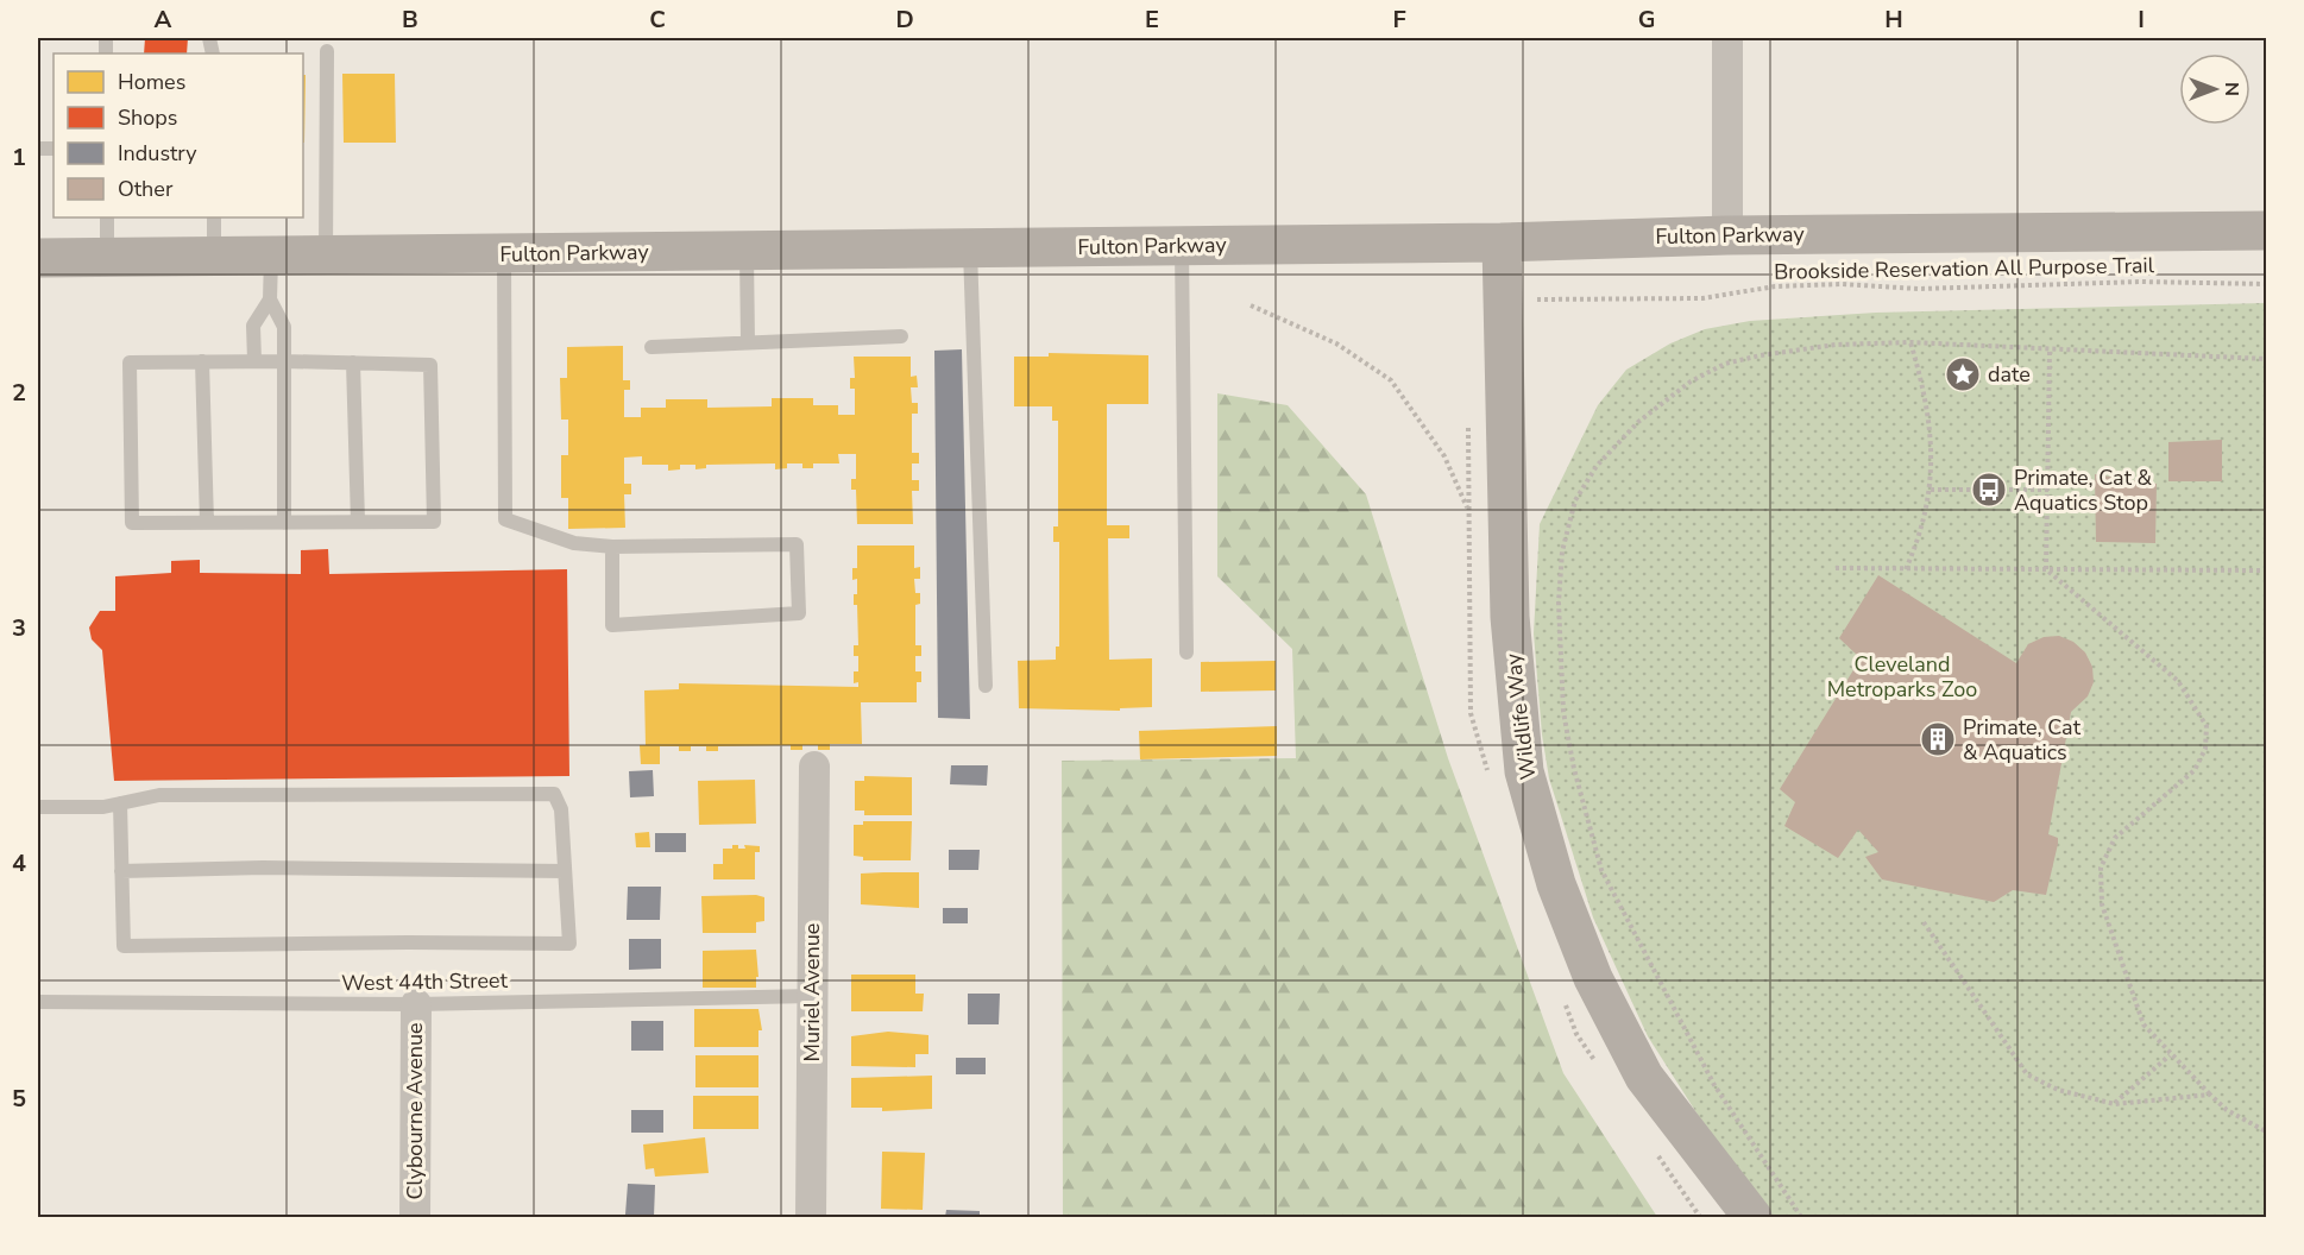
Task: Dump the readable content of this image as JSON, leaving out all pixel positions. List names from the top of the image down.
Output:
{
  "streets": {
    "street": [
      "Fulton Parkway",
      "Wildlife Way",
      "Muriel Avenue",
      "Clybourne Avenue"
    ],
    "lane": ["West 44th Street"],
    "path": ["Brookside Reservation All Purpose Trail"]
  },
  "crossings": [
    ["Fulton Parkway", "Wildlife Way"],
    ["West 44th Street", "Muriel Avenue"],
    ["West 44th Street", "Clybourne Avenue"]
  ],
  "parks": ["Cleveland Metroparks Zoo"],
  "places": {
    "place": ["date"],
    "bus stop": ["Primate, Cat & Aquatics Stop"],
    "building": ["Primate, Cat & Aquatics"]
  },
  "legend": [
    "Homes",
    "Shops",
    "Industry",
    "Other"
  ],
  "north": "right",
  "grid": {
    "columns": [
      "A",
      "B",
      "C",
      "D",
      "E",
      "F",
      "G",
      "H",
      "I"
    ],
    "rows": [
      "1",
      "2",
      "3",
      "4",
      "5"
    ]
  }
}
